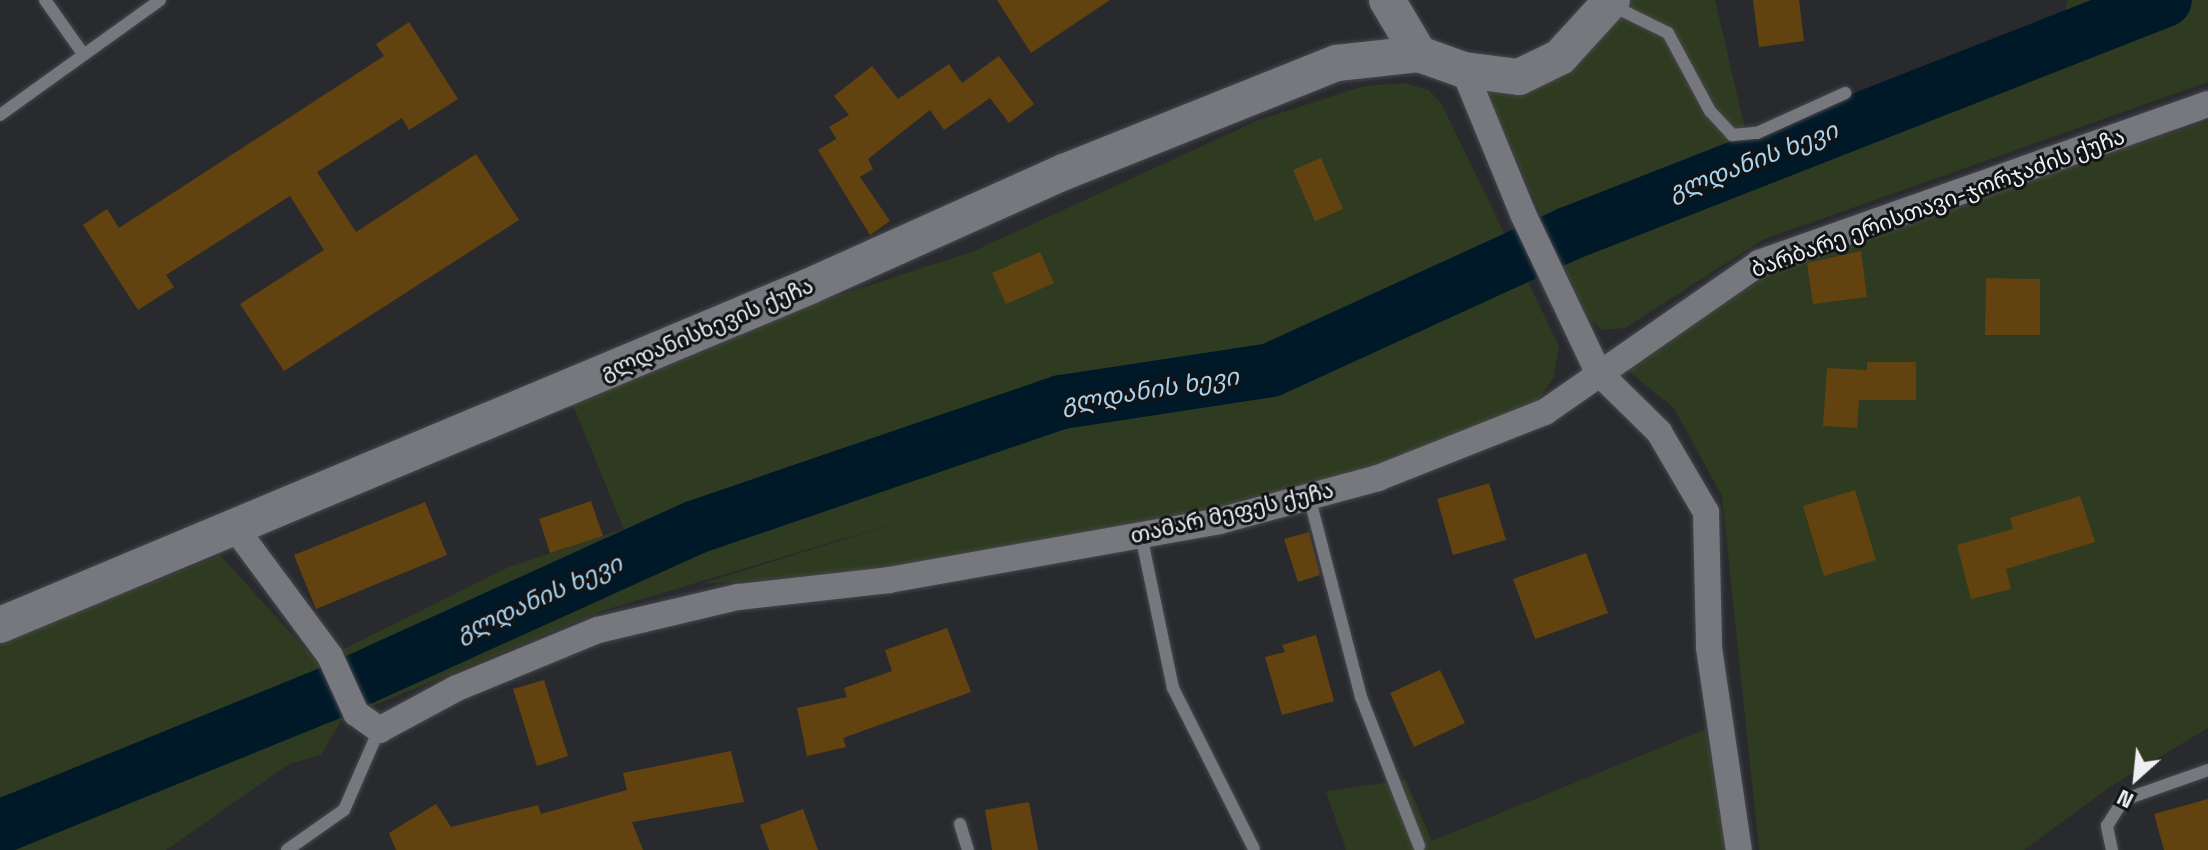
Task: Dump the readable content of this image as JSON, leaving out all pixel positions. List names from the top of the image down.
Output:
{
  "streets": {
    "street": ["ბარბარე ერისთავი-ჯორჯაძის ქუჩა", "გლდანისხევის ქუჩა", "თამარ მეფეს ქუჩა"]
  },
  "crossings": [
    ["ბარბარე ერისთავი-ჯორჯაძის ქუჩა", "თამარ მეფეს ქუჩა"]
  ],
  "water": ["გლდანის ხევი"],
  "north": "bottom left"
}
